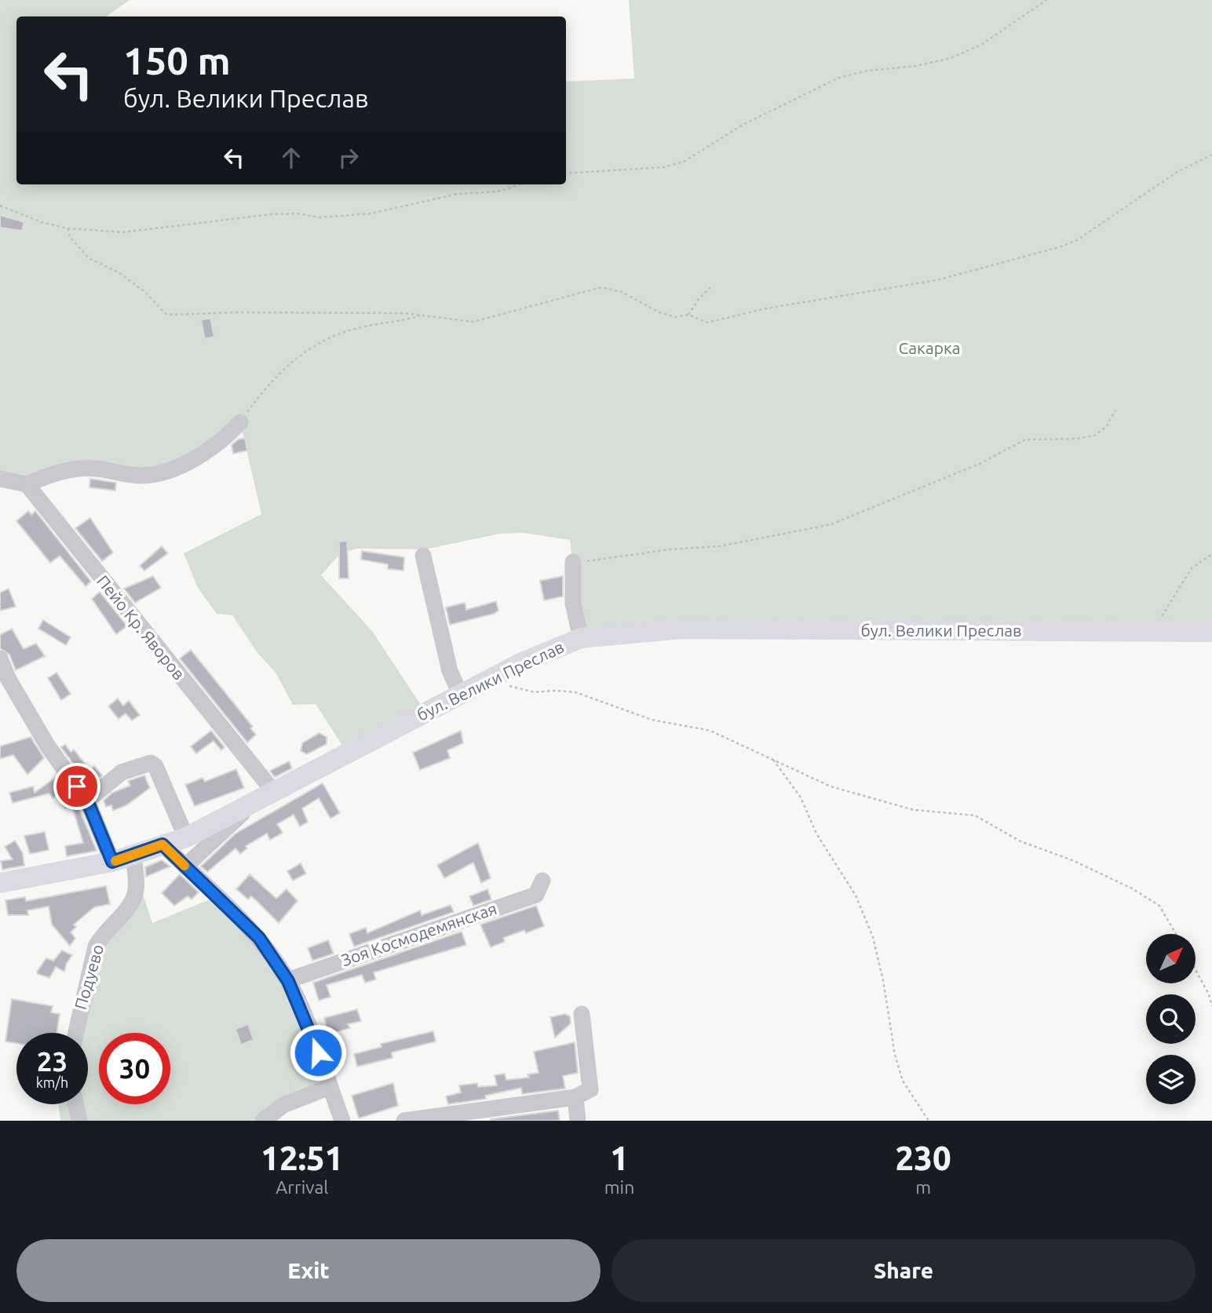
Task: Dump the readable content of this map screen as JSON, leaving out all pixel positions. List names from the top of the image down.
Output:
{
  "streets": {
    "main road": ["бул. Велики Преслав"],
    "street": ["Пейо Кр. Яворов", "Зоя Космодемянская", "Подуево"]
  },
  "crossings": [
    ["Пейо Кр. Яворов", "бул. Велики Преслав"],
    ["бул. Велики Преслав", "Подуево"]
  ],
  "parks": ["Сакарка"],
  "north": "top right",
  "page": {
    "turn": ["150 m", "бул. Велики Преслав"],
    "speed": "23 km/h",
    "limit": "30",
    "eta": [
      "12:51",
      "Arrival",
      "1",
      "min",
      "230",
      "m"
    ],
    "buttons": ["Exit", "Share"]
  }
}
